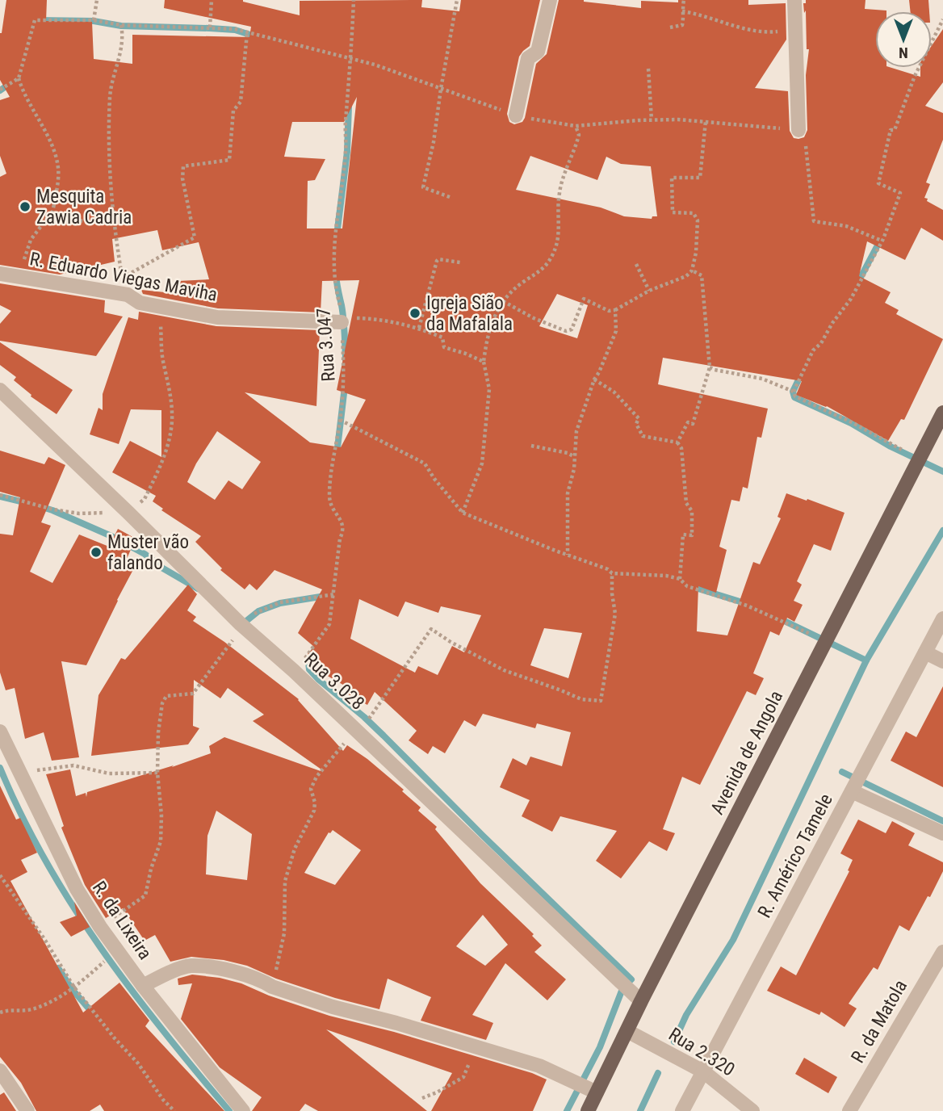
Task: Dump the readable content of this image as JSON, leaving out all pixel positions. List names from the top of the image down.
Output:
{
  "streets": {
    "main road": ["Avenida de Angola"],
    "street": [
      "R. Eduardo Viegas Maviha",
      "Rua 3.028",
      "R. Américo Tamele",
      "R. da Lixeira",
      "R. da Matola",
      "Rua 2.320"
    ],
    "path": ["Rua 3.047"]
  },
  "crossings": [
    ["R. Eduardo Viegas Maviha", "Rua 3.047"],
    ["Rua 3.047", "Rua 3.028"],
    ["Rua 3.028", "Avenida de Angola"],
    ["Avenida de Angola", "Rua 2.320"],
    ["R. Américo Tamele", "Rua 2.320"]
  ],
  "places": ["Mesquita Zawia Cadria", "Igreja Sião da Mafalala", "Muster vão falando"],
  "north": "bottom"
}
